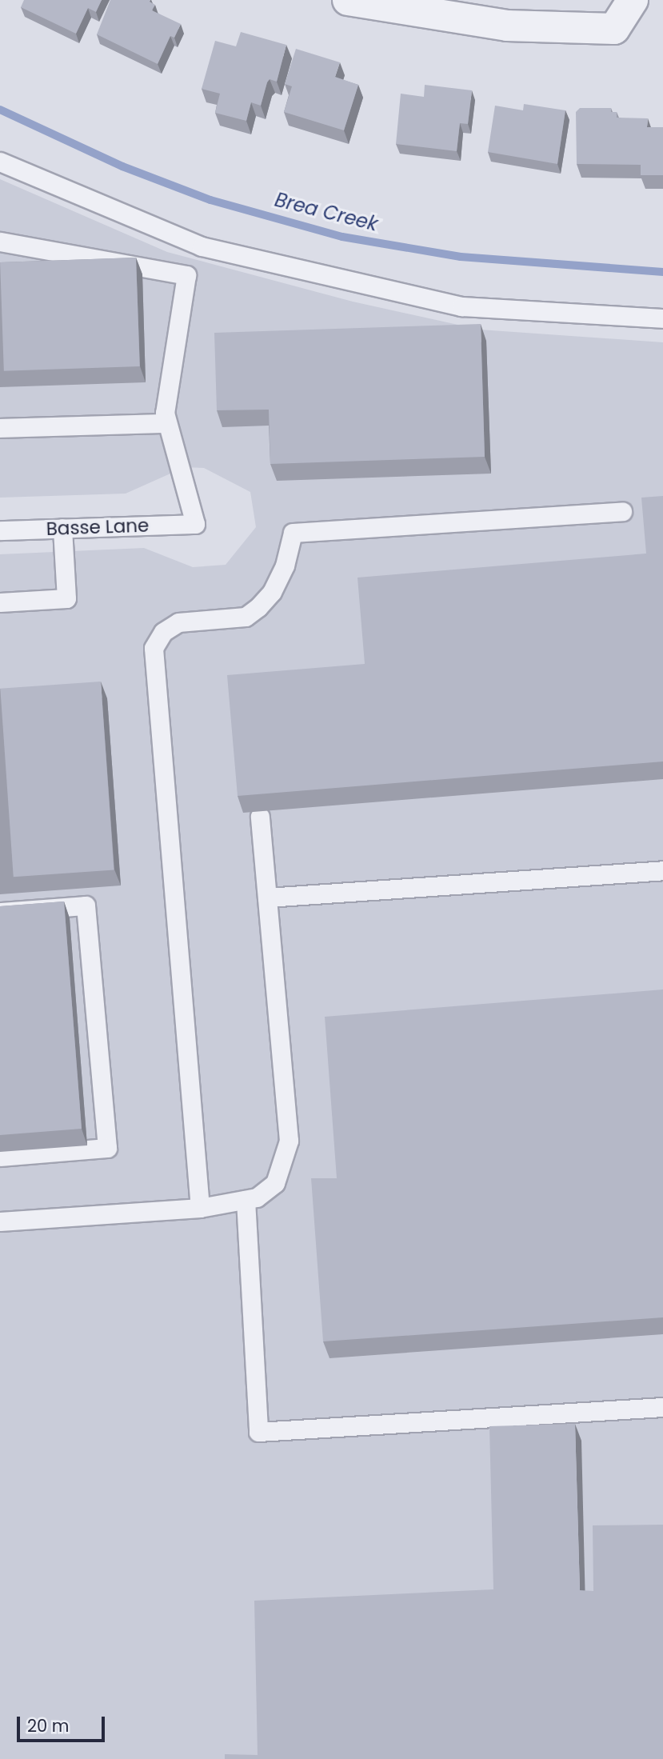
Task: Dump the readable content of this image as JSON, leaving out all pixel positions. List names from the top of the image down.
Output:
{
  "streets": {
    "lane": ["Basse Lane"]
  },
  "water": ["Brea Creek"],
  "scale_bar": "20 m"
}
